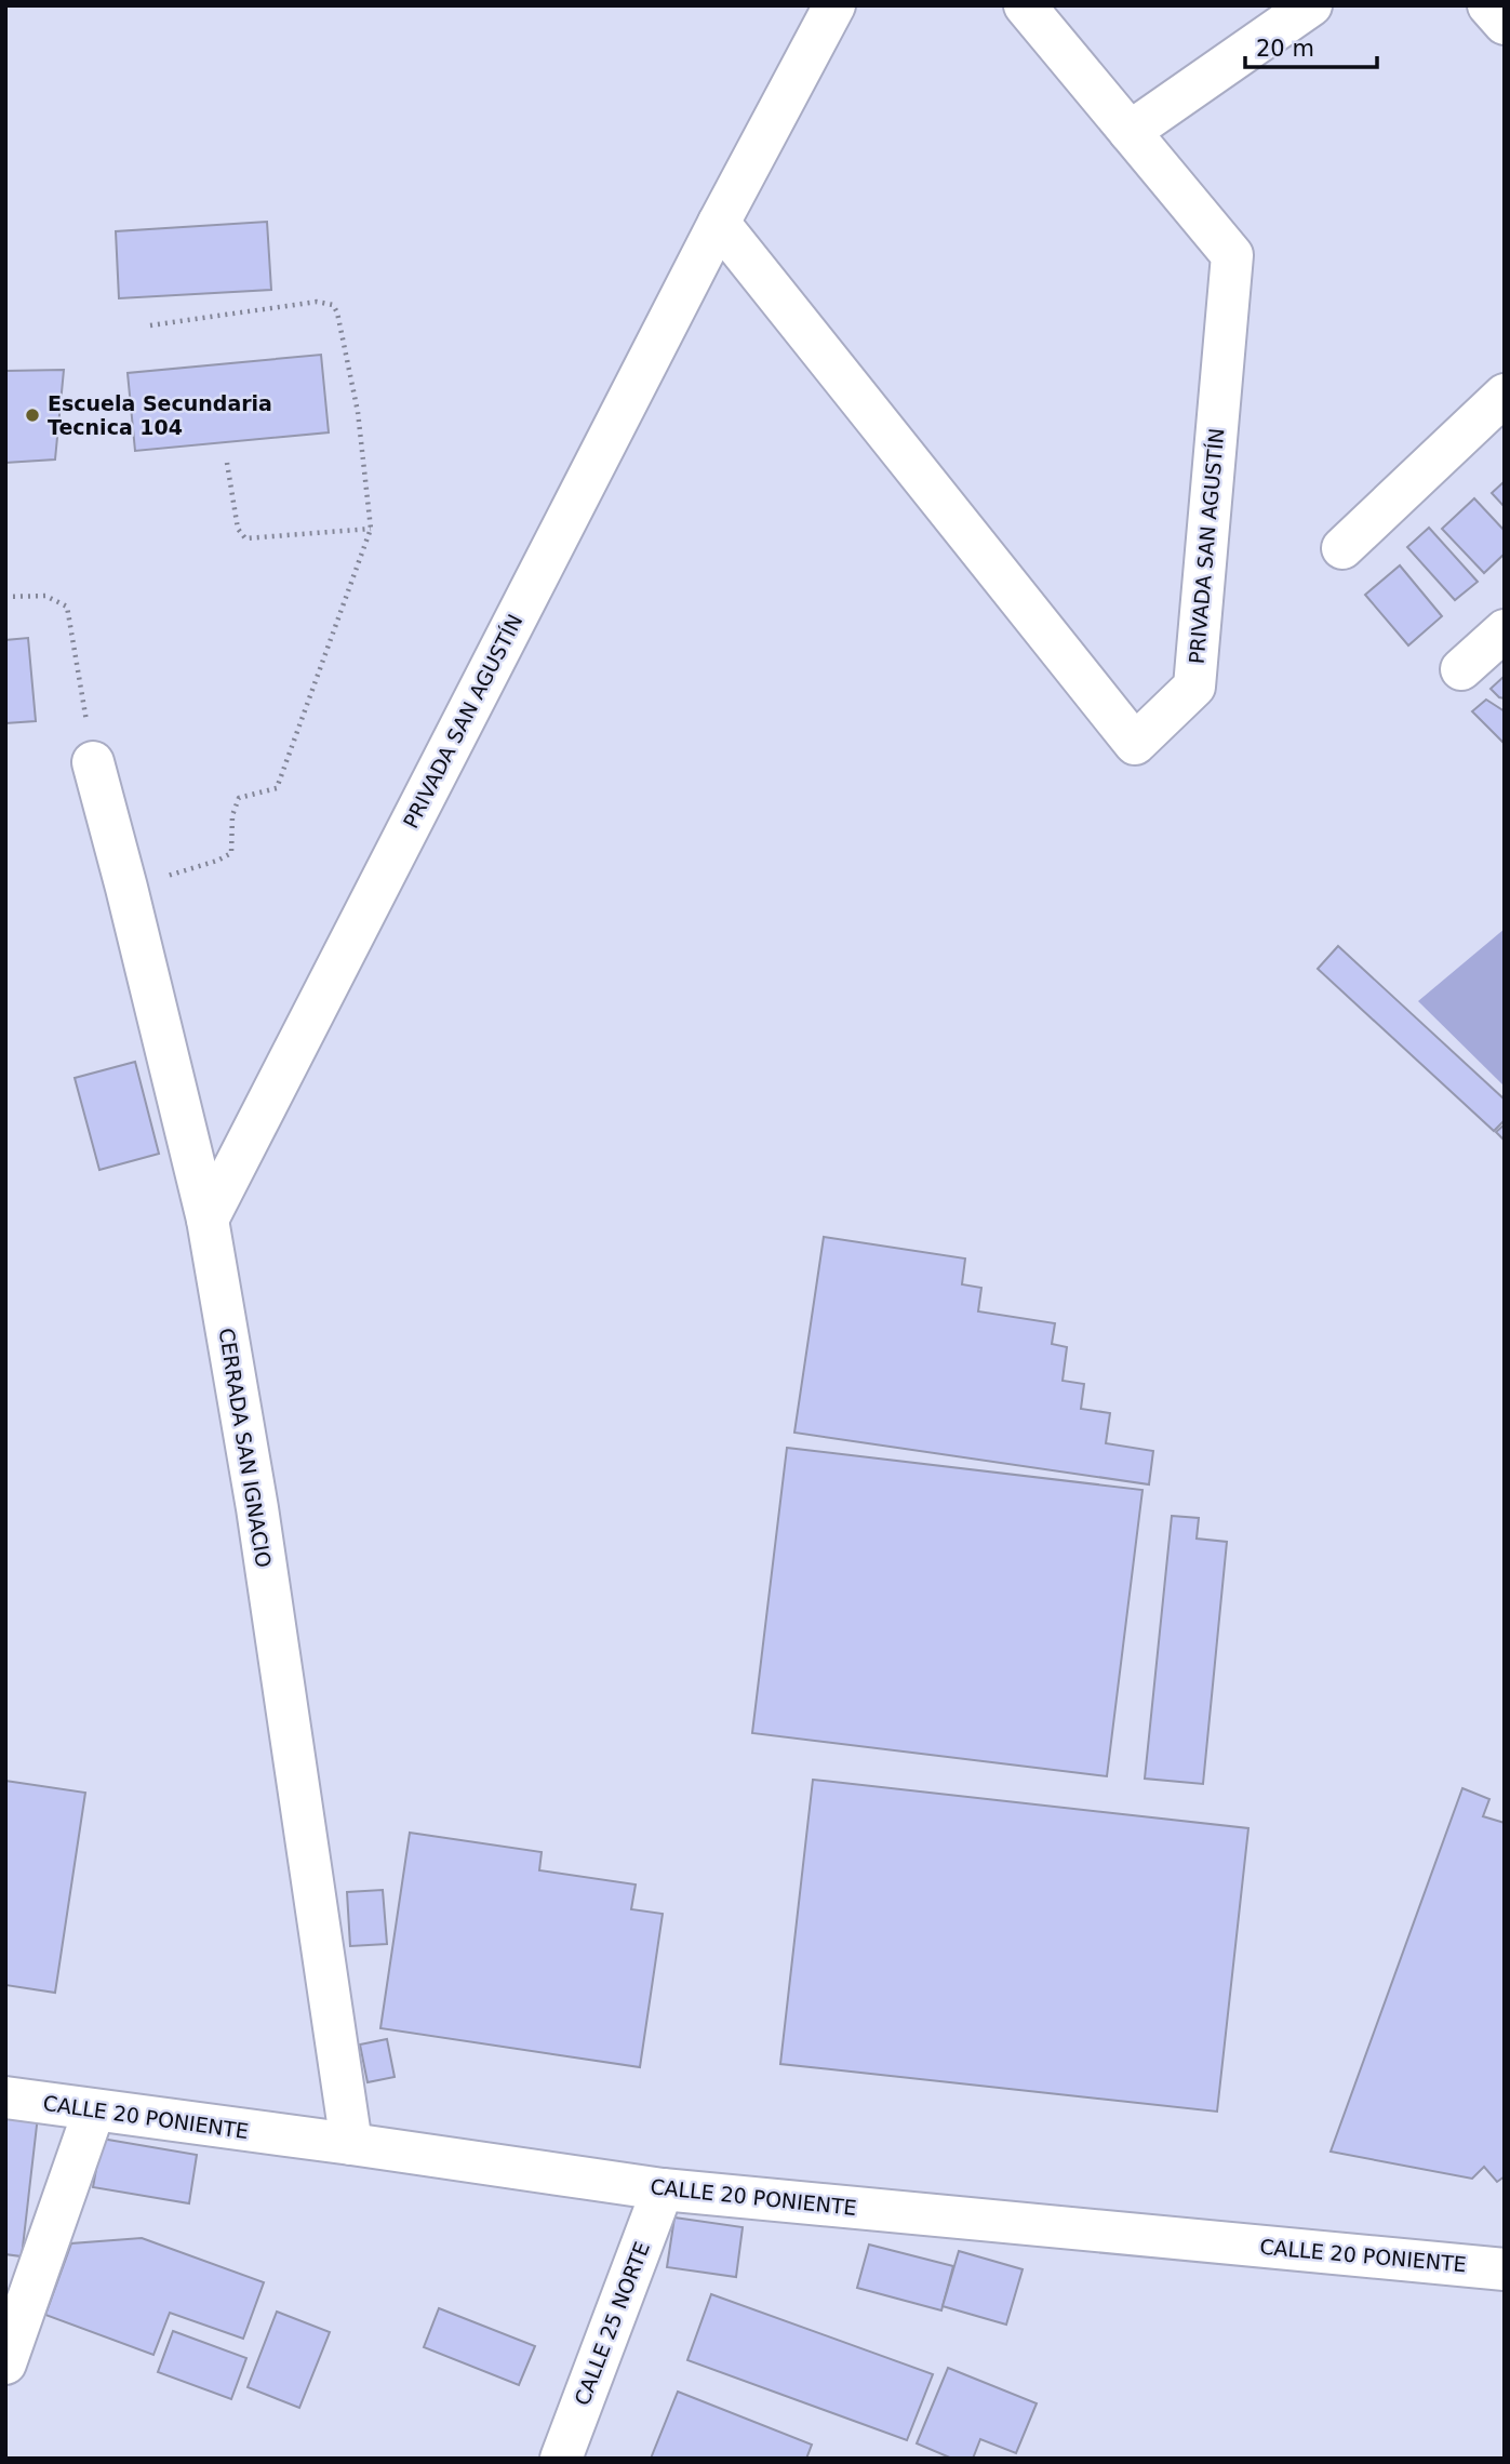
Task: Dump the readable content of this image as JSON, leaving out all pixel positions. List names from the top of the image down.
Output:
{
  "streets": {
    "street": [
      "PRIVADA SAN AGUSTÍN",
      "CERRADA SAN IGNACIO",
      "CALLE 20 PONIENTE",
      "CALLE 25 NORTE"
    ]
  },
  "crossings": [
    ["PRIVADA SAN AGUSTÍN", "CERRADA SAN IGNACIO"],
    ["CERRADA SAN IGNACIO", "CALLE 20 PONIENTE"],
    ["CALLE 20 PONIENTE", "CALLE 25 NORTE"]
  ],
  "places": ["Escuela Secundaria Tecnica 104"],
  "scale_bar": "20 m"
}
